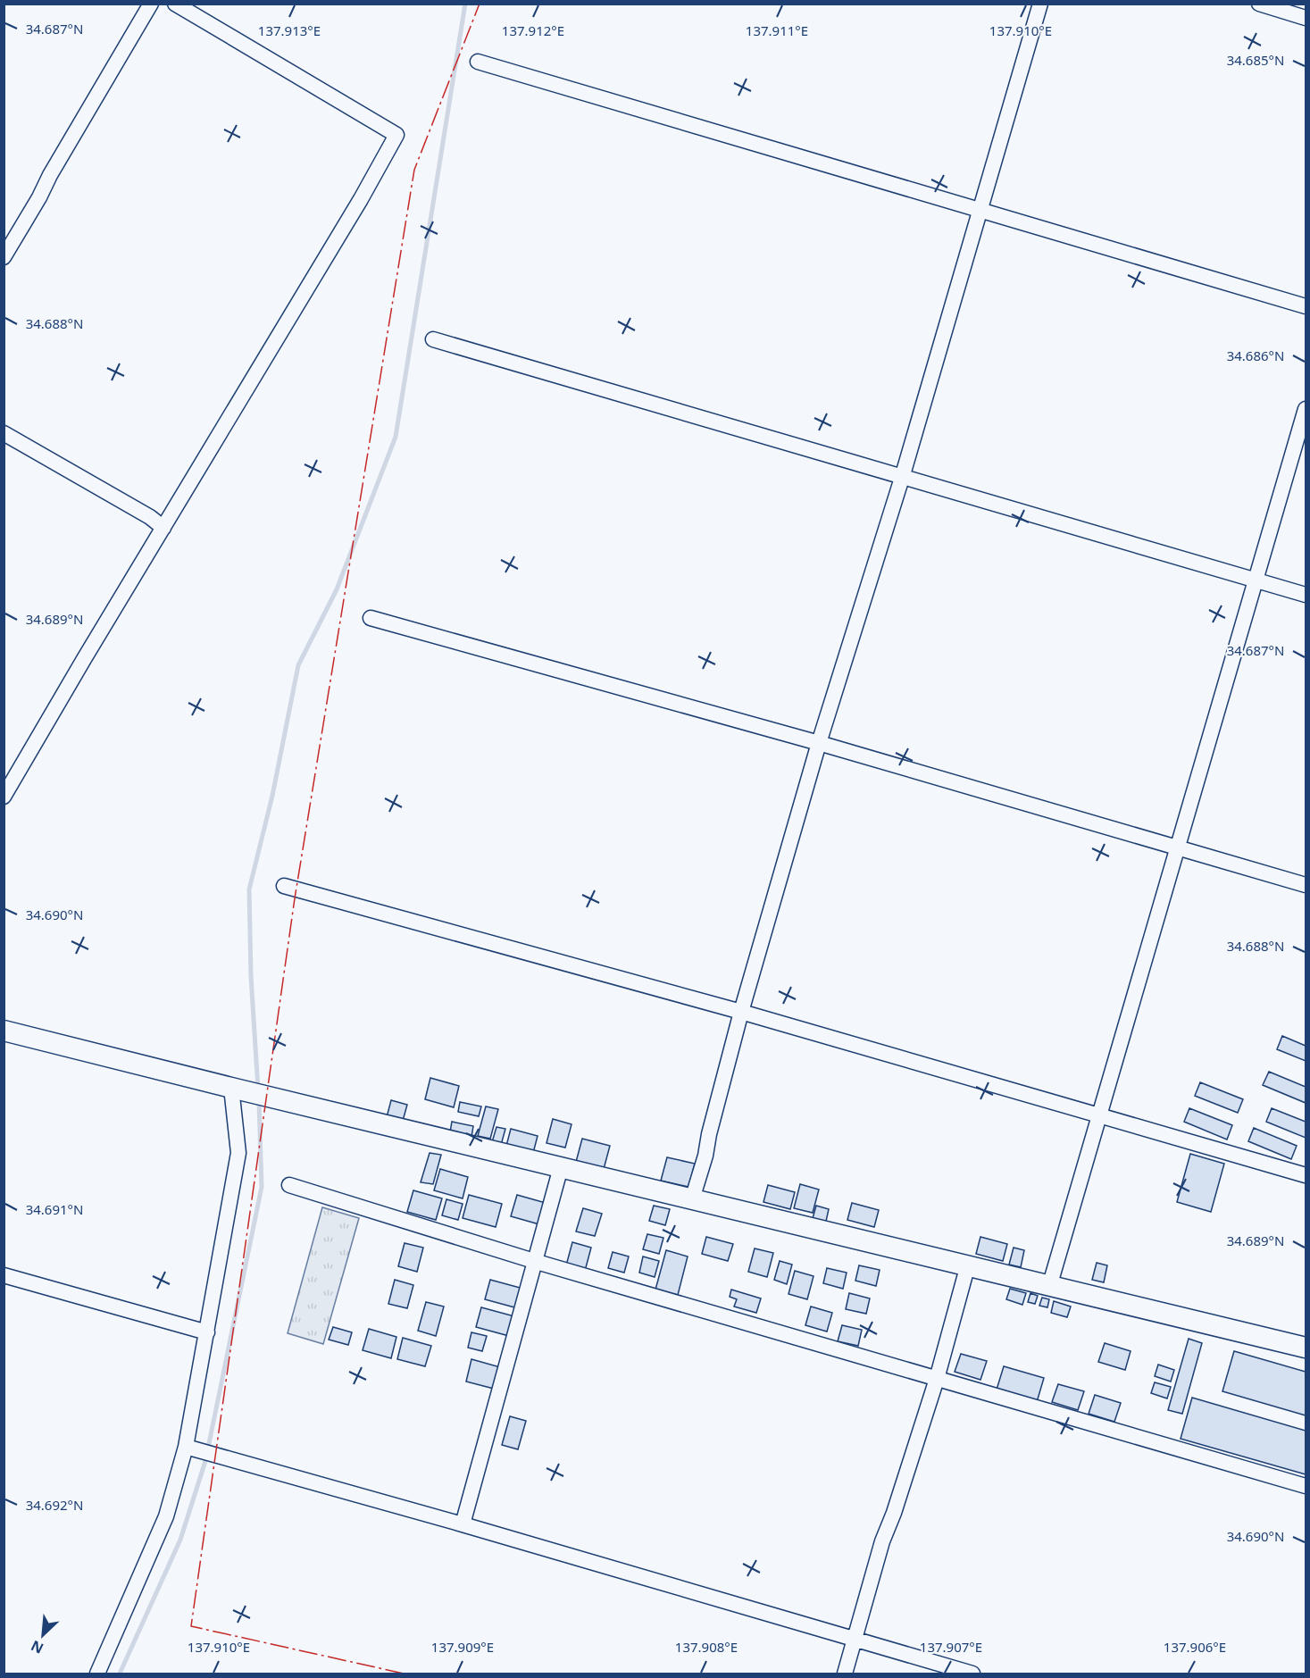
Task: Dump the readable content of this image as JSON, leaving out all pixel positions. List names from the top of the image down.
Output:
{
  "north": "bottom left",
  "coordinates": [
    "34.687°N",
    "137.913°E",
    "137.912°E",
    "137.911°E",
    "137.910°E",
    "34.685°N",
    "34.688°N",
    "34.686°N",
    "34.689°N",
    "34.690°N",
    "34.691°N",
    "34.692°N",
    "137.909°E",
    "137.908°E",
    "137.907°E",
    "137.906°E"
  ]
}
